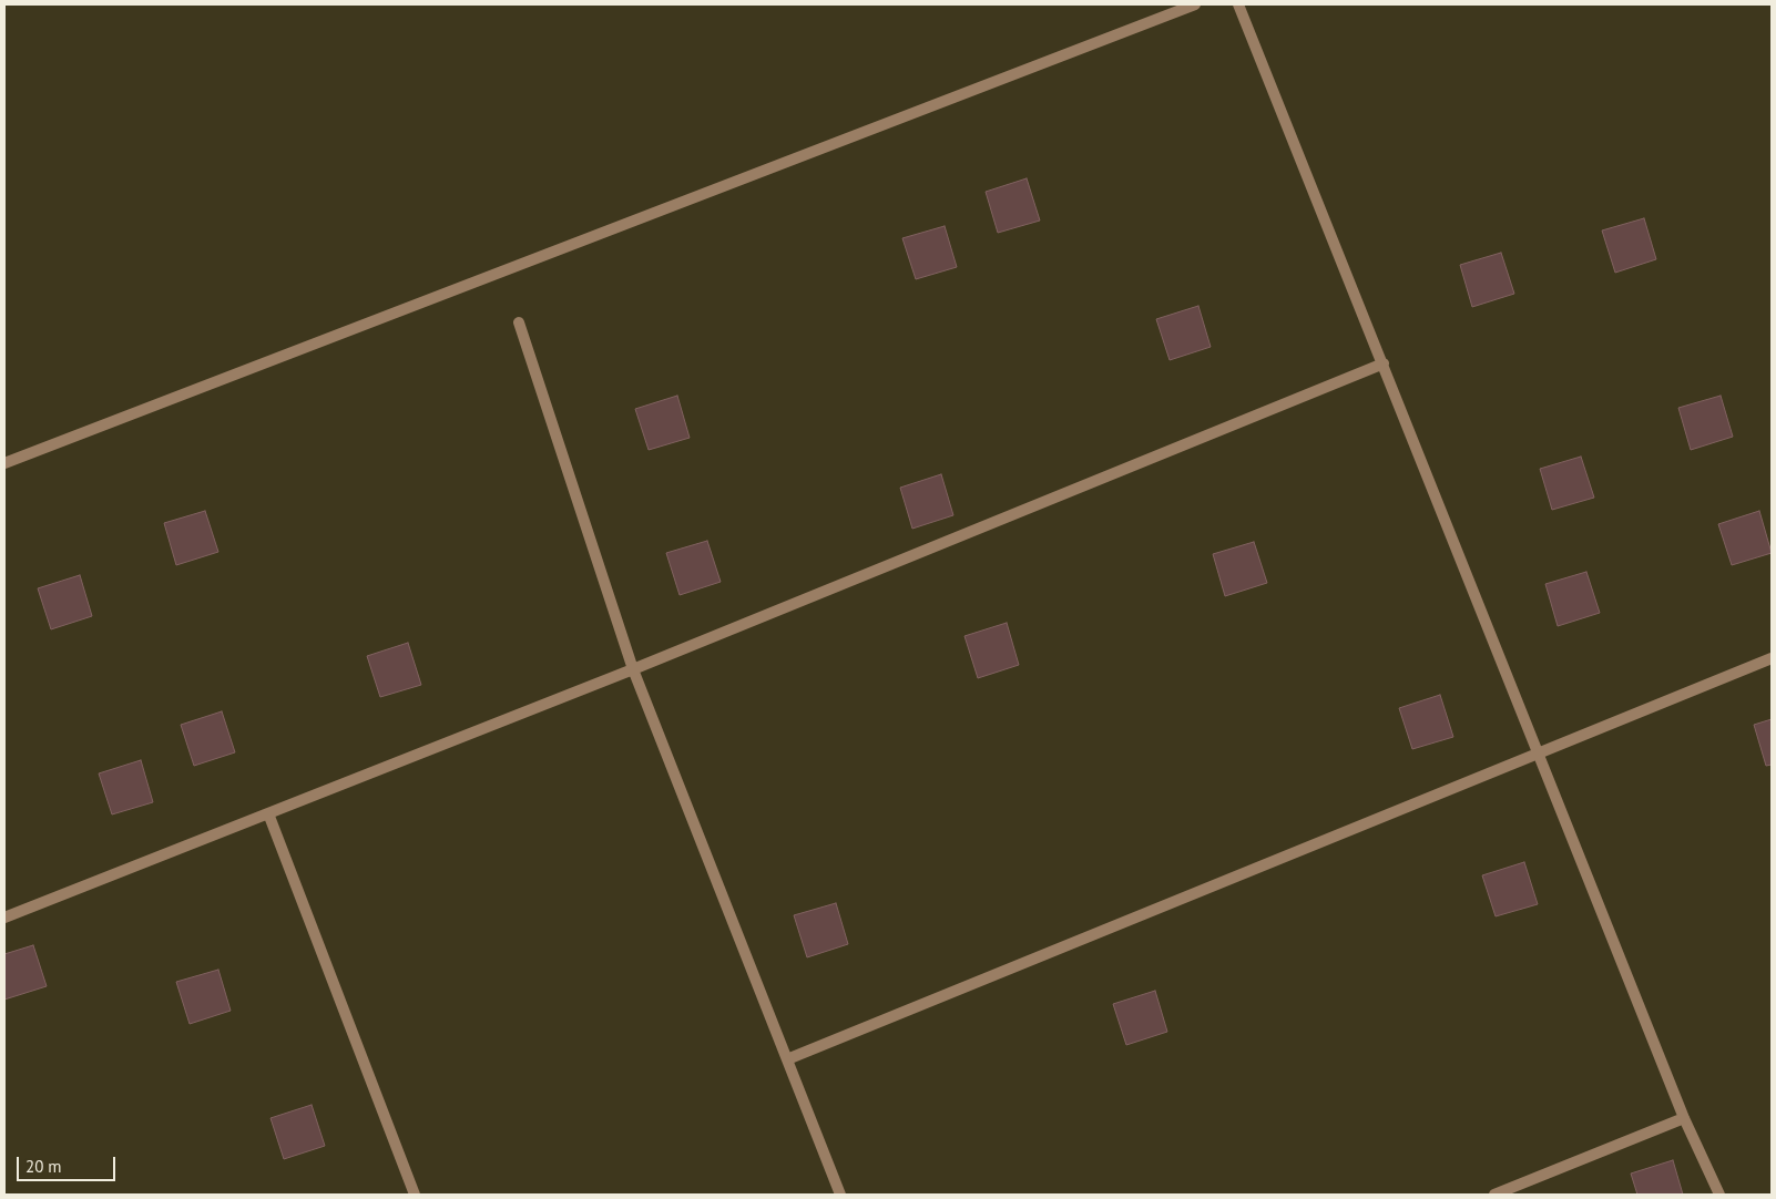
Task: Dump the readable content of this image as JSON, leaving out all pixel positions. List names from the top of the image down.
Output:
{
  "scale_bar": "20 m"
}
